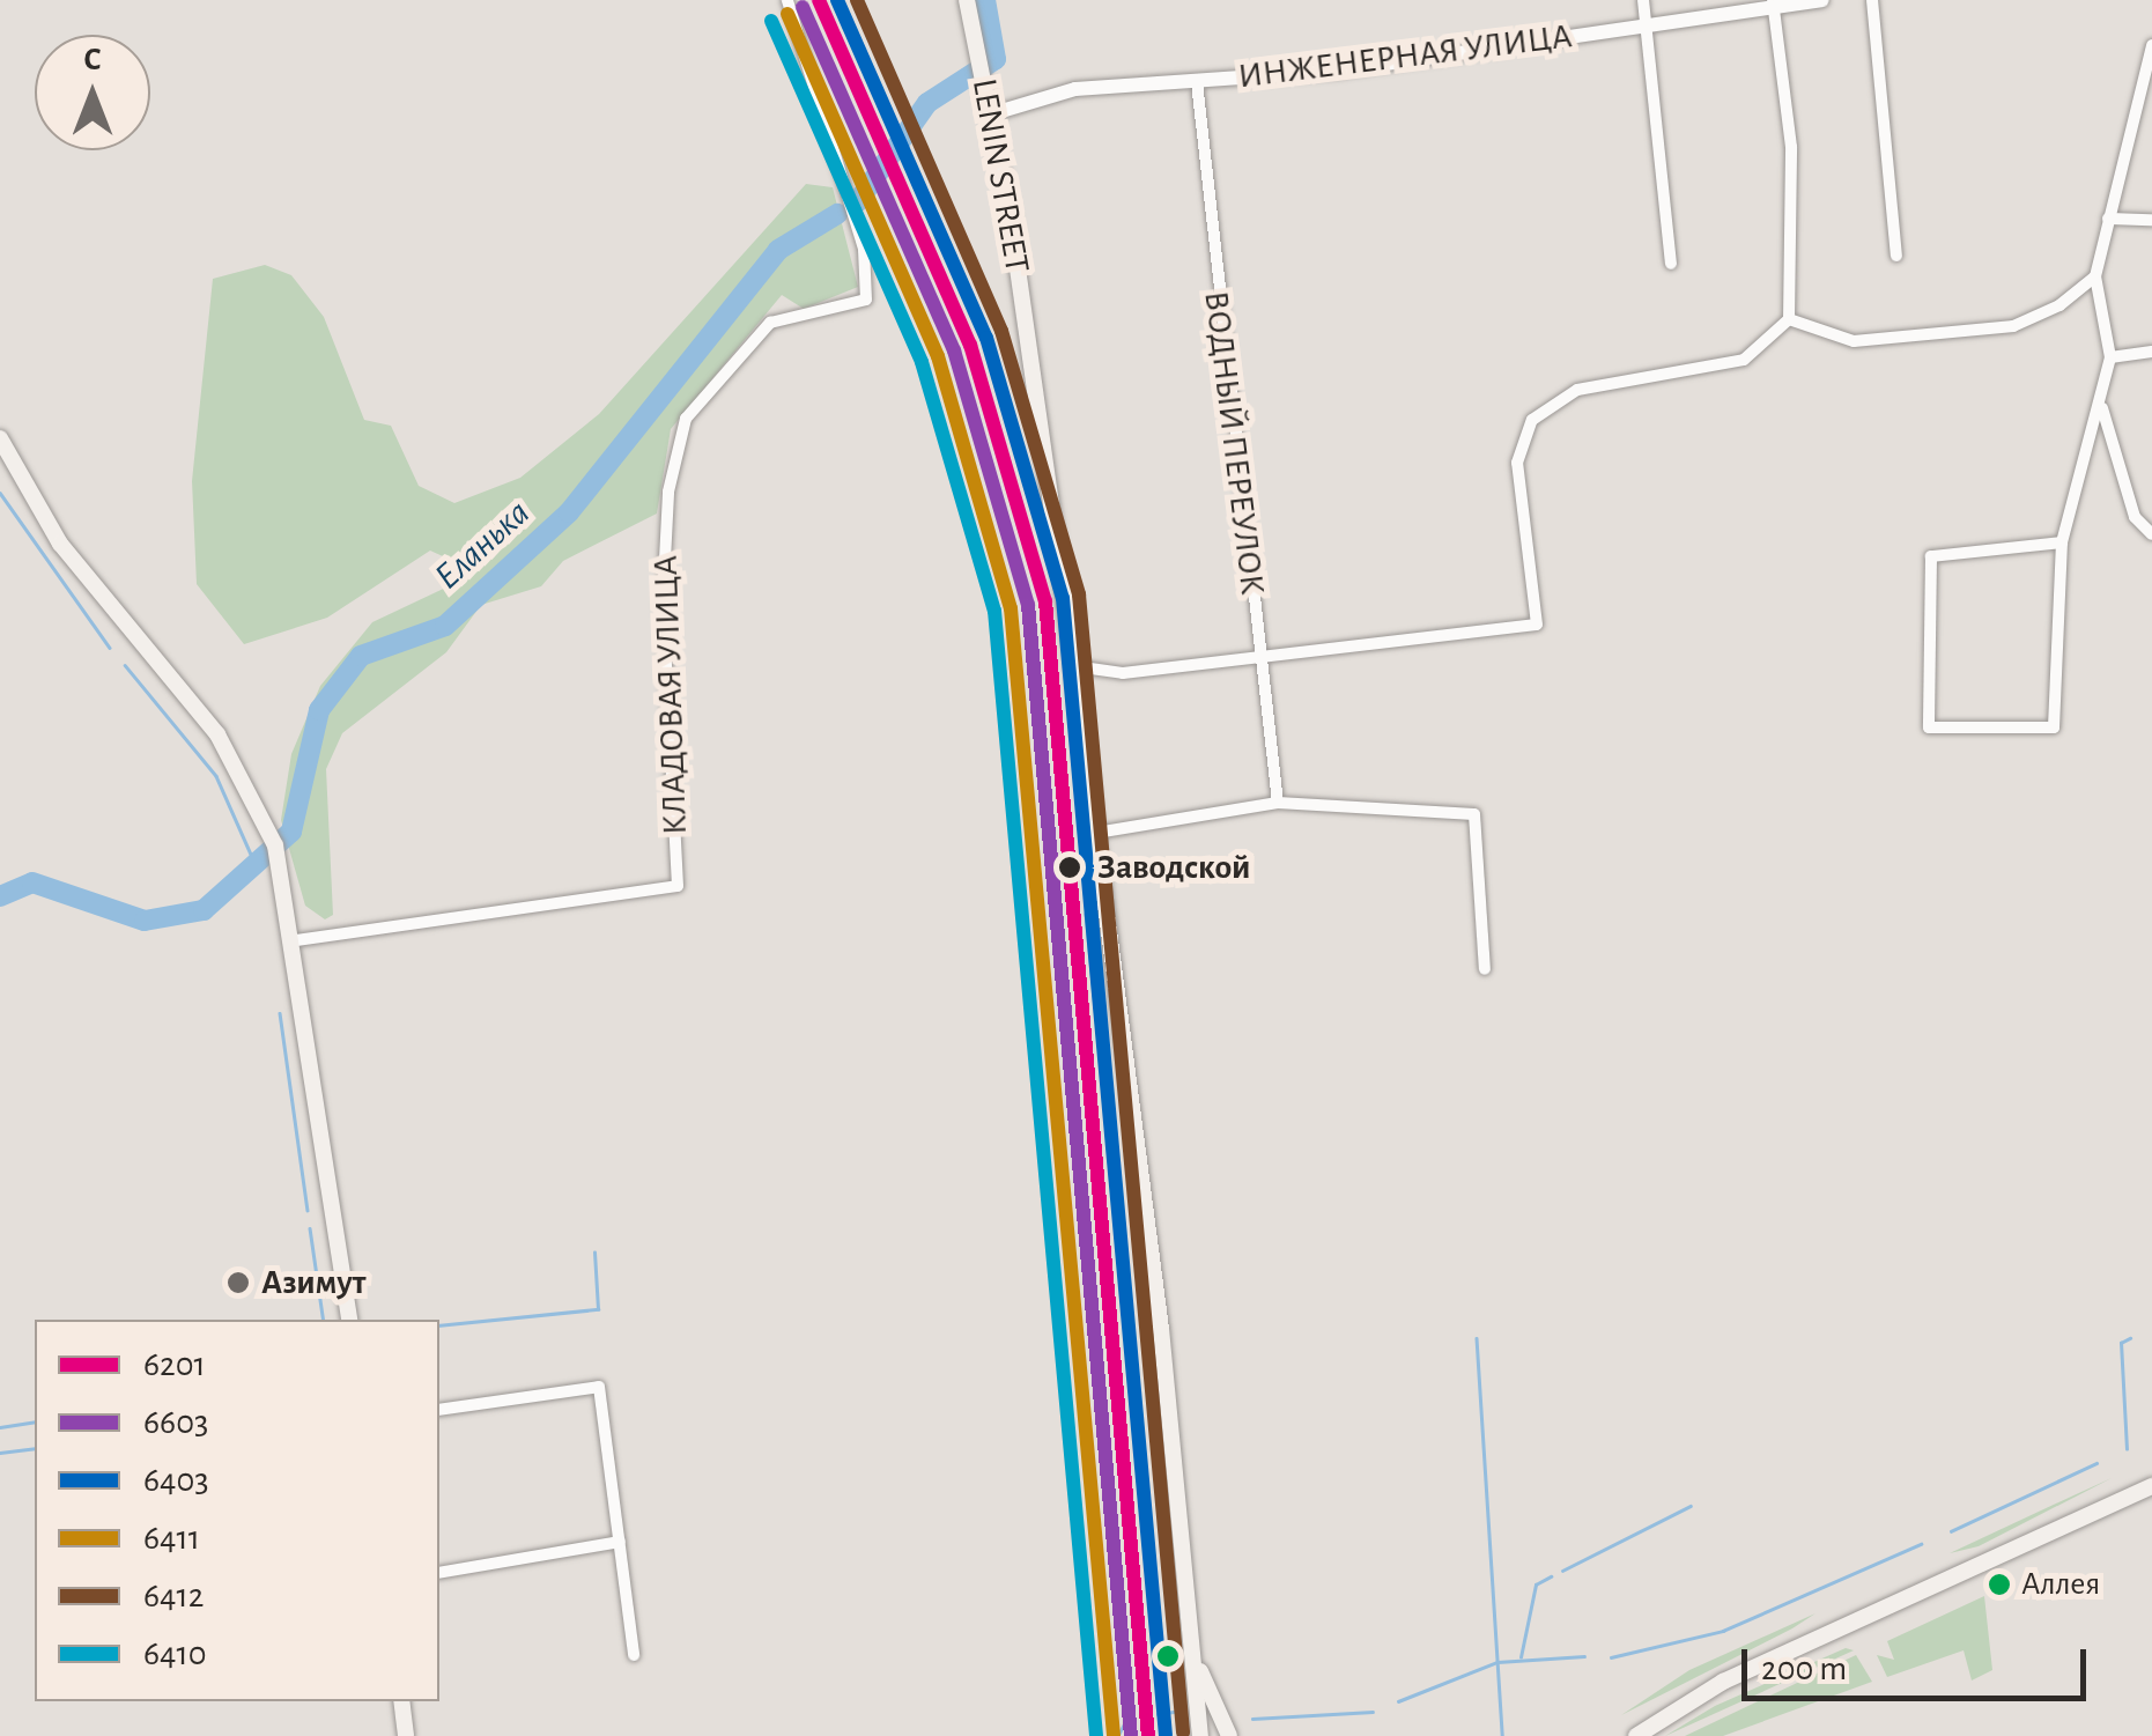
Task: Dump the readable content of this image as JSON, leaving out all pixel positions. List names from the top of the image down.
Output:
{
  "streets": {
    "main road": ["LENIN STREET"],
    "street": ["ИНЖЕНЕРНАЯ УЛИЦА", "ВОДНЫЙ ПЕРЕУЛОК", "КЛАДОВАЯ УЛИЦА"]
  },
  "crossings": [
    ["ИНЖЕНЕРНАЯ УЛИЦА", "LENIN STREET"],
    ["ИНЖЕНЕРНАЯ УЛИЦА", "ВОДНЫЙ ПЕРЕУЛОК"]
  ],
  "water": ["Еланька"],
  "places": ["Заводской", "Азимут", "Аллея"],
  "lines": [
    "transit line 6201",
    "transit line 6403",
    "transit line 6412",
    "transit line 6603",
    "transit line 6411",
    "transit line 6410"
  ],
  "legend": [
    "6201",
    "6603",
    "6403",
    "6411",
    "6412",
    "6410"
  ],
  "scale_bar": "200 m",
  "north": "top"
}
